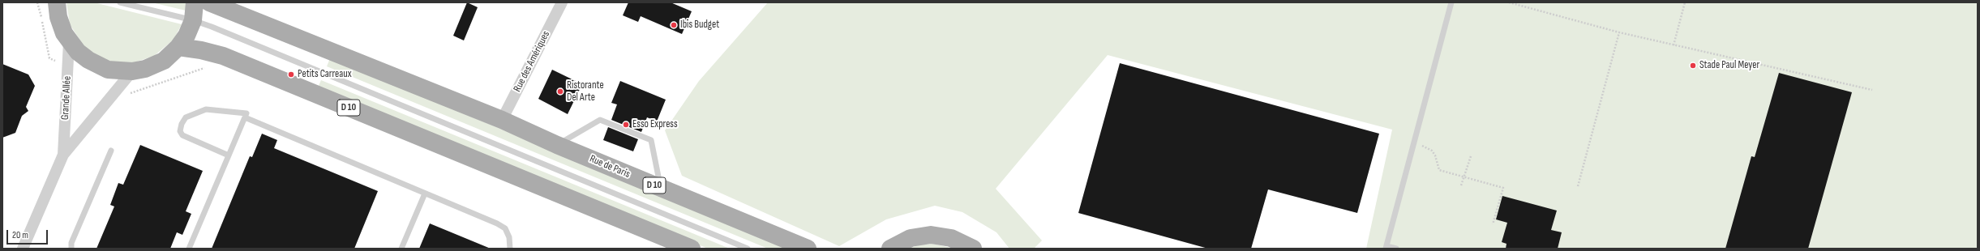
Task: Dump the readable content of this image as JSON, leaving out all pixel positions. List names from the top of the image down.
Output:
{
  "streets": {
    "main road": ["D 10", "Rue de Paris"],
    "street": ["Rue des Amériques", "Grande Allée"]
  },
  "crossings": [
    ["Rue des Amériques", "D 10"],
    ["Rue des Amériques", "Rue de Paris"],
    ["D 10", "Rue de Paris"]
  ],
  "places": [
    "Ibis Budget",
    "Stade Paul Meyer",
    "Petits Carreaux",
    "Ristorante Del Arte",
    "Esso Express"
  ],
  "scale_bar": "20 m"
}
